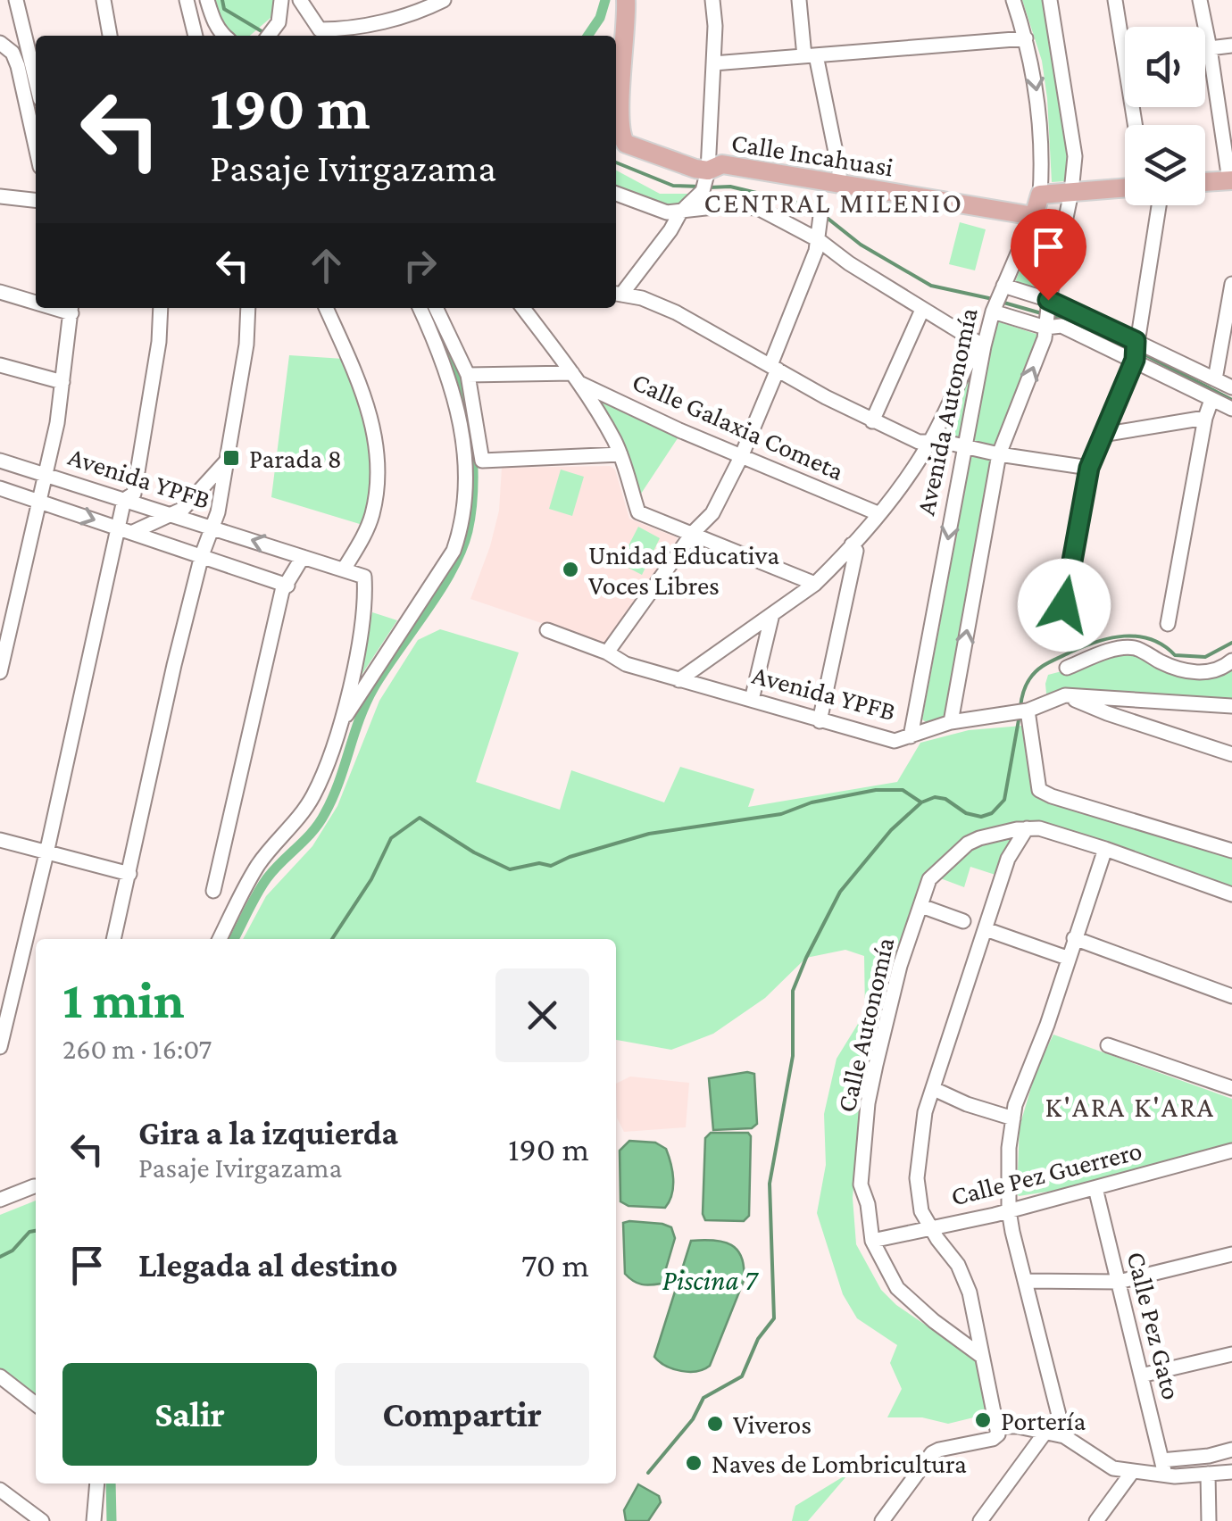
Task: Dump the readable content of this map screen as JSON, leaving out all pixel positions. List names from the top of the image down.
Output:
{
  "streets": {
    "main road": ["Calle Incahuasi", "Avenida Autonomía"],
    "street": [
      "Calle Galaxia Cometa",
      "Avenida YPFB",
      "Calle Autonomía",
      "Calle Pez Guerrero",
      "Calle Pez Gato"
    ]
  },
  "crossings": [
    ["Calle Incahuasi", "Avenida Autonomía"],
    ["Avenida Autonomía", "Avenida YPFB"],
    ["Calle Autonomía", "Calle Pez Guerrero"],
    ["Calle Pez Guerrero", "Calle Pez Gato"]
  ],
  "districts": ["CENTRAL MILENIO", "K'ARA K'ARA"],
  "water": ["Piscina 7"],
  "places": {
    "transit": ["Parada 8"],
    "other": [
      "Unidad Educativa Voces Libres",
      "Portería",
      "Viveros",
      "Naves de Lombricultura"
    ]
  },
  "page": {
    "turn": ["190 m", "Pasaje Ivirgazama"],
    "heading": ["1 min", "260 m · 16:07"],
    "list": [
      {
        "name": "Gira a la izquierda",
        "note": "Pasaje Ivirgazama",
        "value": "190 m"
      },
      {
        "name": "Llegada al destino",
        "value": "70 m"
      }
    ],
    "buttons": ["Salir", "Compartir"]
  }
}
